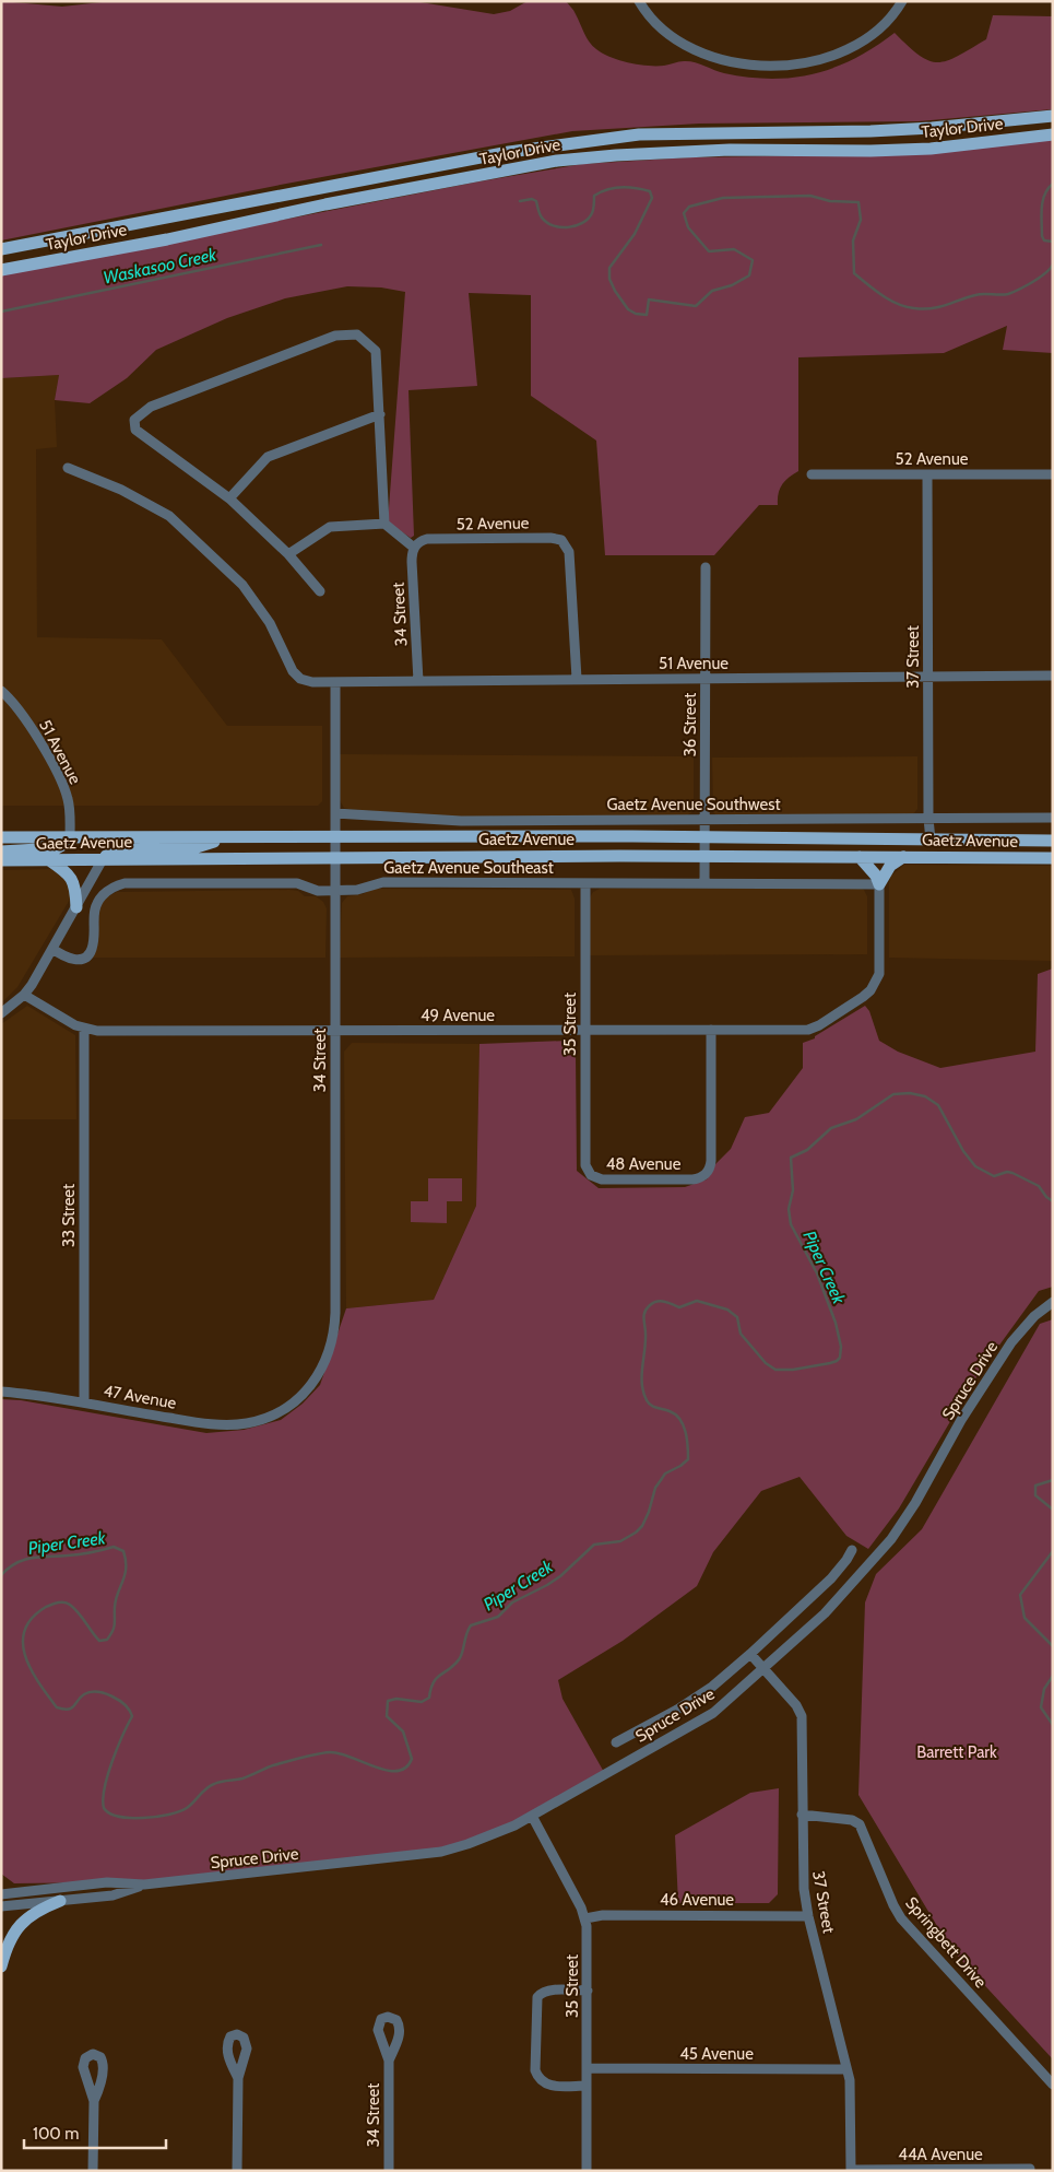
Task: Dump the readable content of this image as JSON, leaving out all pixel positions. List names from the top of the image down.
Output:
{
  "streets": {
    "main road": ["Taylor Drive", "Gaetz Avenue"],
    "street": [
      "52 Avenue",
      "34 Street",
      "37 Street",
      "51 Avenue",
      "36 Street",
      "Gaetz Avenue Southwest",
      "Gaetz Avenue Southeast",
      "49 Avenue",
      "35 Street",
      "48 Avenue",
      "33 Street",
      "Spruce Drive",
      "47 Avenue",
      "46 Avenue",
      "Springbett Drive",
      "45 Avenue",
      "44A Avenue"
    ]
  },
  "crossings": [
    ["52 Avenue", "34 Street"],
    ["52 Avenue", "37 Street"],
    ["52 Avenue", "51 Avenue"],
    ["34 Street", "51 Avenue"],
    ["34 Street", "Gaetz Avenue Southwest"],
    ["34 Street", "Gaetz Avenue"],
    ["34 Street", "Gaetz Avenue Southeast"],
    ["34 Street", "49 Avenue"],
    ["34 Street", "47 Avenue"],
    ["37 Street", "51 Avenue"],
    ["37 Street", "Gaetz Avenue Southwest"],
    ["37 Street", "Gaetz Avenue"],
    ["37 Street", "Spruce Drive"],
    ["37 Street", "46 Avenue"],
    ["37 Street", "Springbett Drive"],
    ["37 Street", "45 Avenue"],
    ["37 Street", "44A Avenue"],
    ["51 Avenue", "36 Street"],
    ["51 Avenue", "Gaetz Avenue"],
    ["36 Street", "Gaetz Avenue Southwest"],
    ["36 Street", "Gaetz Avenue"],
    ["36 Street", "Gaetz Avenue Southeast"],
    ["Gaetz Avenue Southeast", "49 Avenue"],
    ["Gaetz Avenue Southeast", "35 Street"],
    ["49 Avenue", "35 Street"],
    ["49 Avenue", "48 Avenue"],
    ["49 Avenue", "33 Street"],
    ["35 Street", "48 Avenue"],
    ["35 Street", "Spruce Drive"],
    ["35 Street", "46 Avenue"],
    ["35 Street", "45 Avenue"],
    ["33 Street", "47 Avenue"]
  ],
  "water": ["Waskasoo Creek", "Piper Creek"],
  "parks": ["Barrett Park"],
  "scale_bar": "100 m"
}
